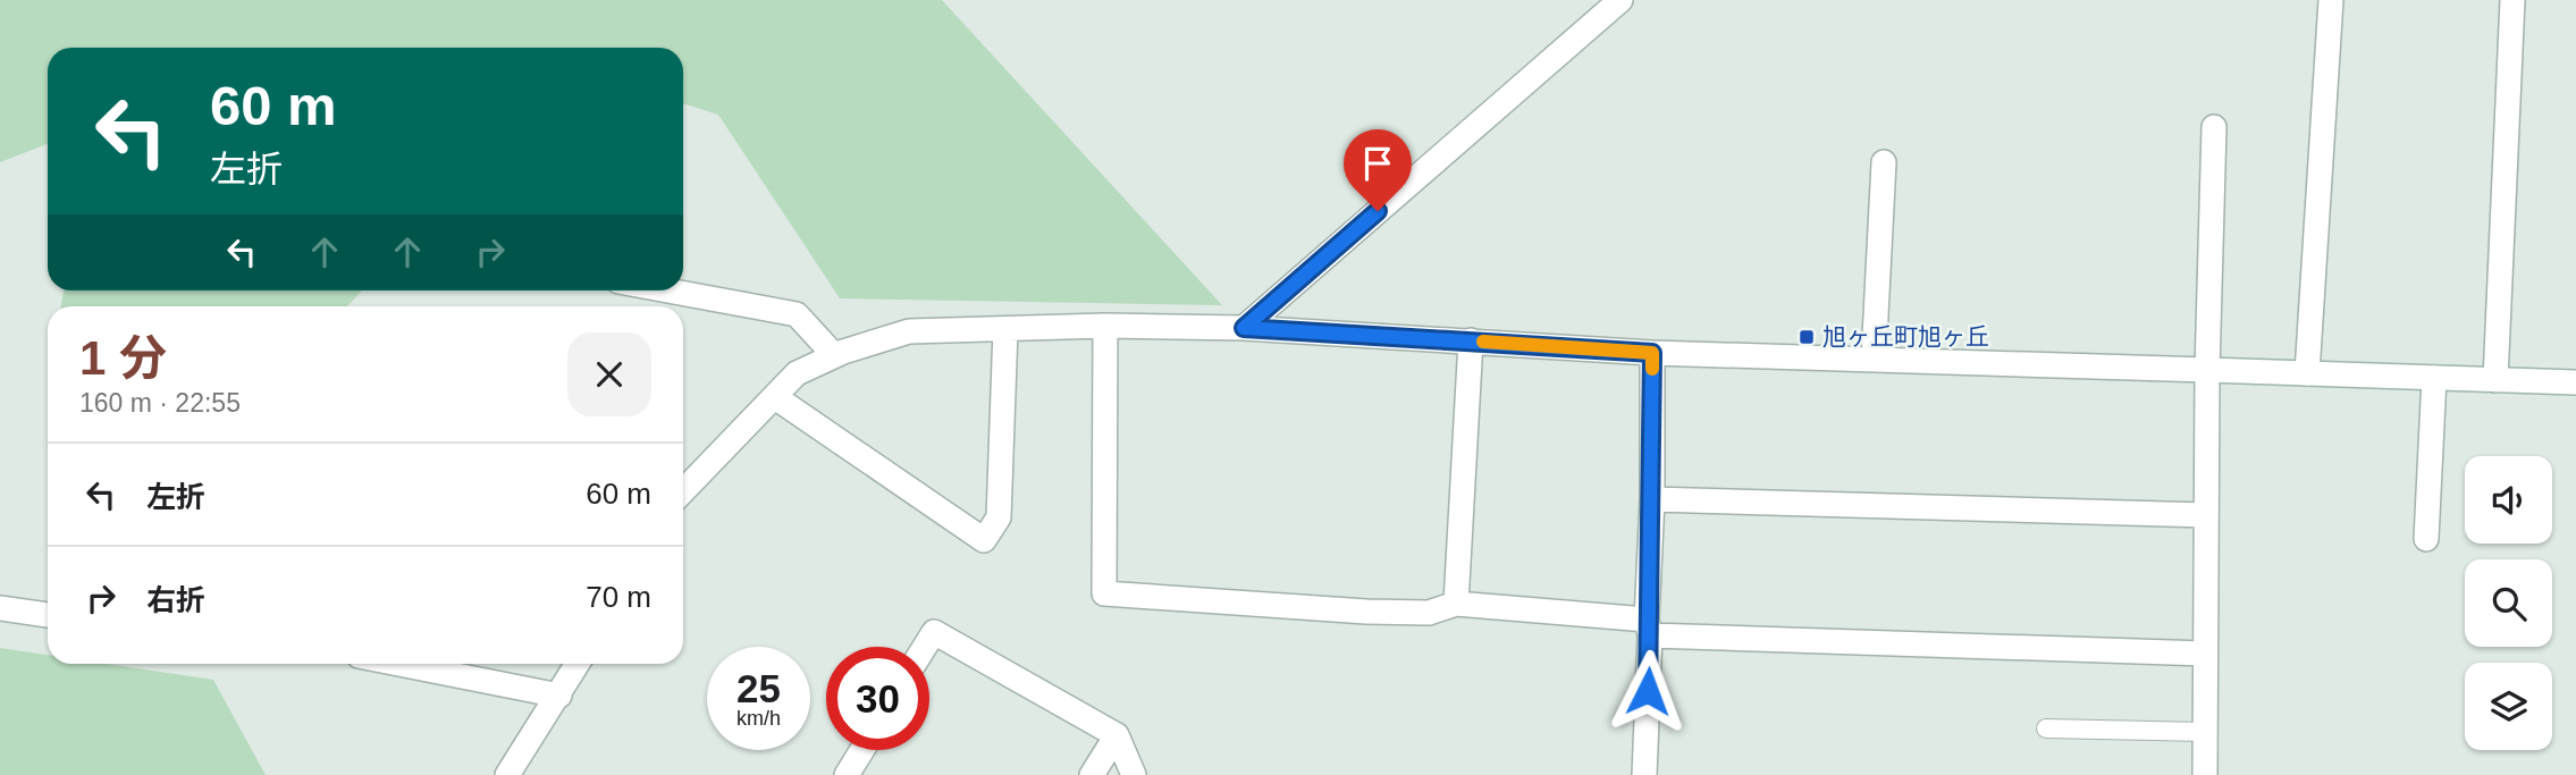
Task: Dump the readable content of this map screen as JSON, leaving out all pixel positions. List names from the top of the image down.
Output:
{
  "places": {
    "transit": ["旭ヶ丘町旭ヶ丘"]
  },
  "page": {
    "turn": ["60 m", "左折"],
    "heading": ["1 分", "160 m · 22:55"],
    "list": [
      {
        "name": "左折",
        "value": "60 m"
      },
      {
        "name": "右折",
        "value": "70 m"
      }
    ],
    "speed": "25 km/h",
    "limit": "30"
  }
}
